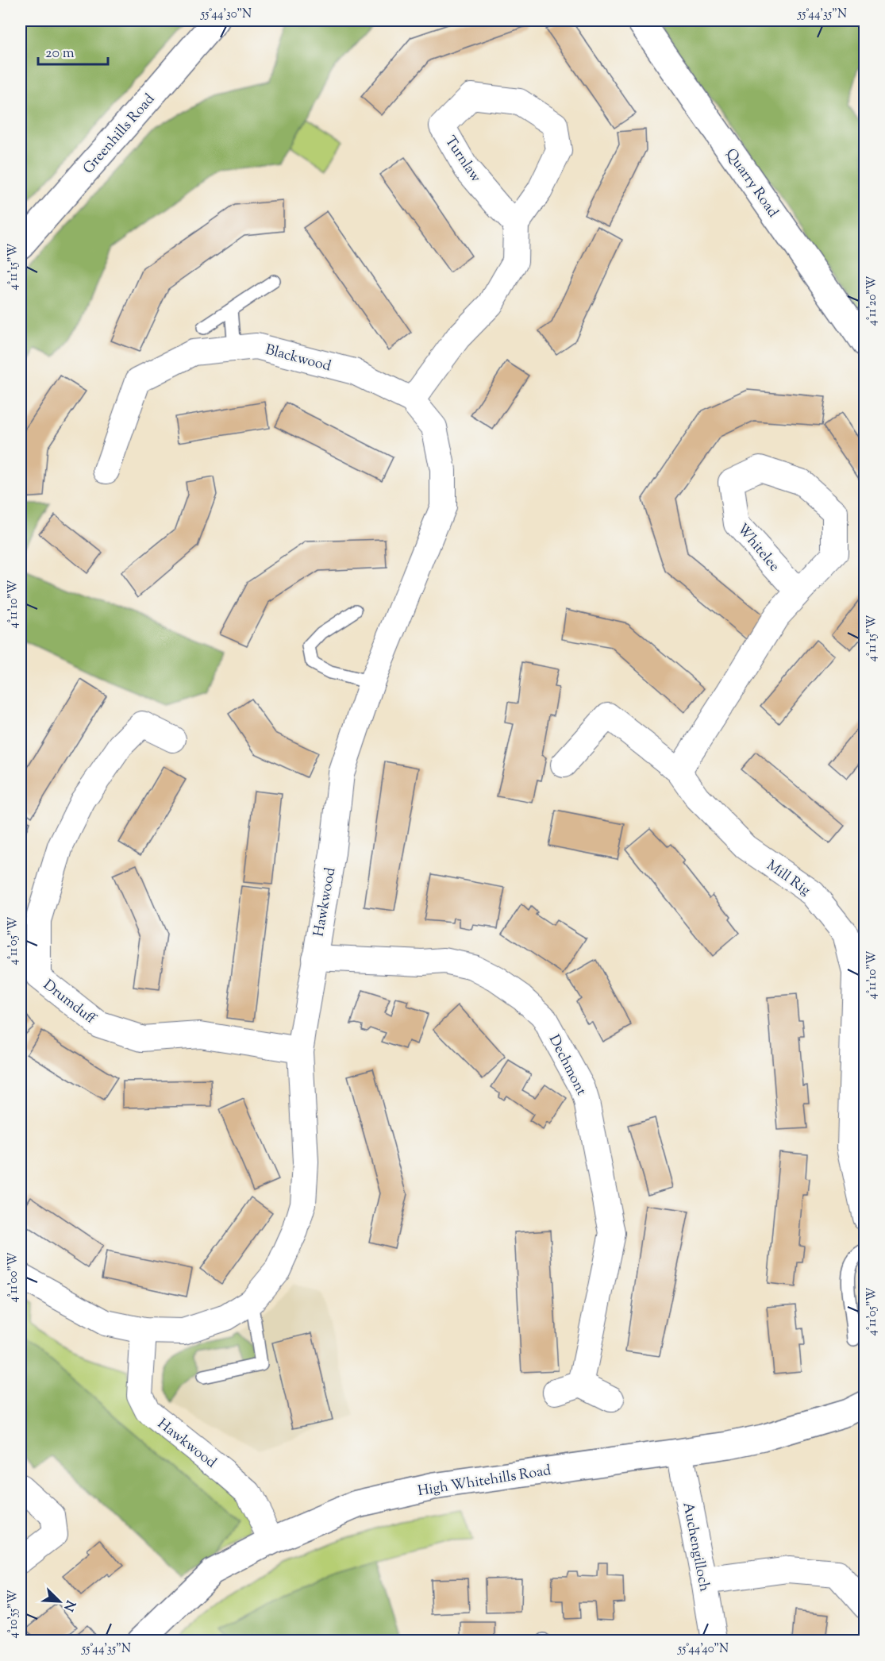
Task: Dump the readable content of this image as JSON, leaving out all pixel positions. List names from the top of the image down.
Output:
{
  "streets": {
    "street": [
      "Greenhills Road",
      "Turnlaw",
      "Quarry Road",
      "Blackwood",
      "Whitelee",
      "Mill Rig",
      "Hawkwood",
      "Drumduff",
      "Dechmont",
      "High Whitehills Road",
      "Auchengilloch"
    ]
  },
  "crossings": [
    ["Blackwood", "Hawkwood"],
    ["Whitelee", "Mill Rig"],
    ["Hawkwood", "Drumduff"],
    ["Hawkwood", "Dechmont"],
    ["Hawkwood", "High Whitehills Road"],
    ["High Whitehills Road", "Auchengilloch"]
  ],
  "scale_bar": "20 m",
  "north": "bottom right",
  "coordinates": [
    "55°44'30\"N",
    "55°44'35\"N",
    "4°11'15\"W",
    "4°11'20\"W",
    "4°11'10\"W",
    "4°11'05\"W",
    "4°11'00\"W",
    "4°10'55\"W",
    "55°44'40\"N"
  ]
}
